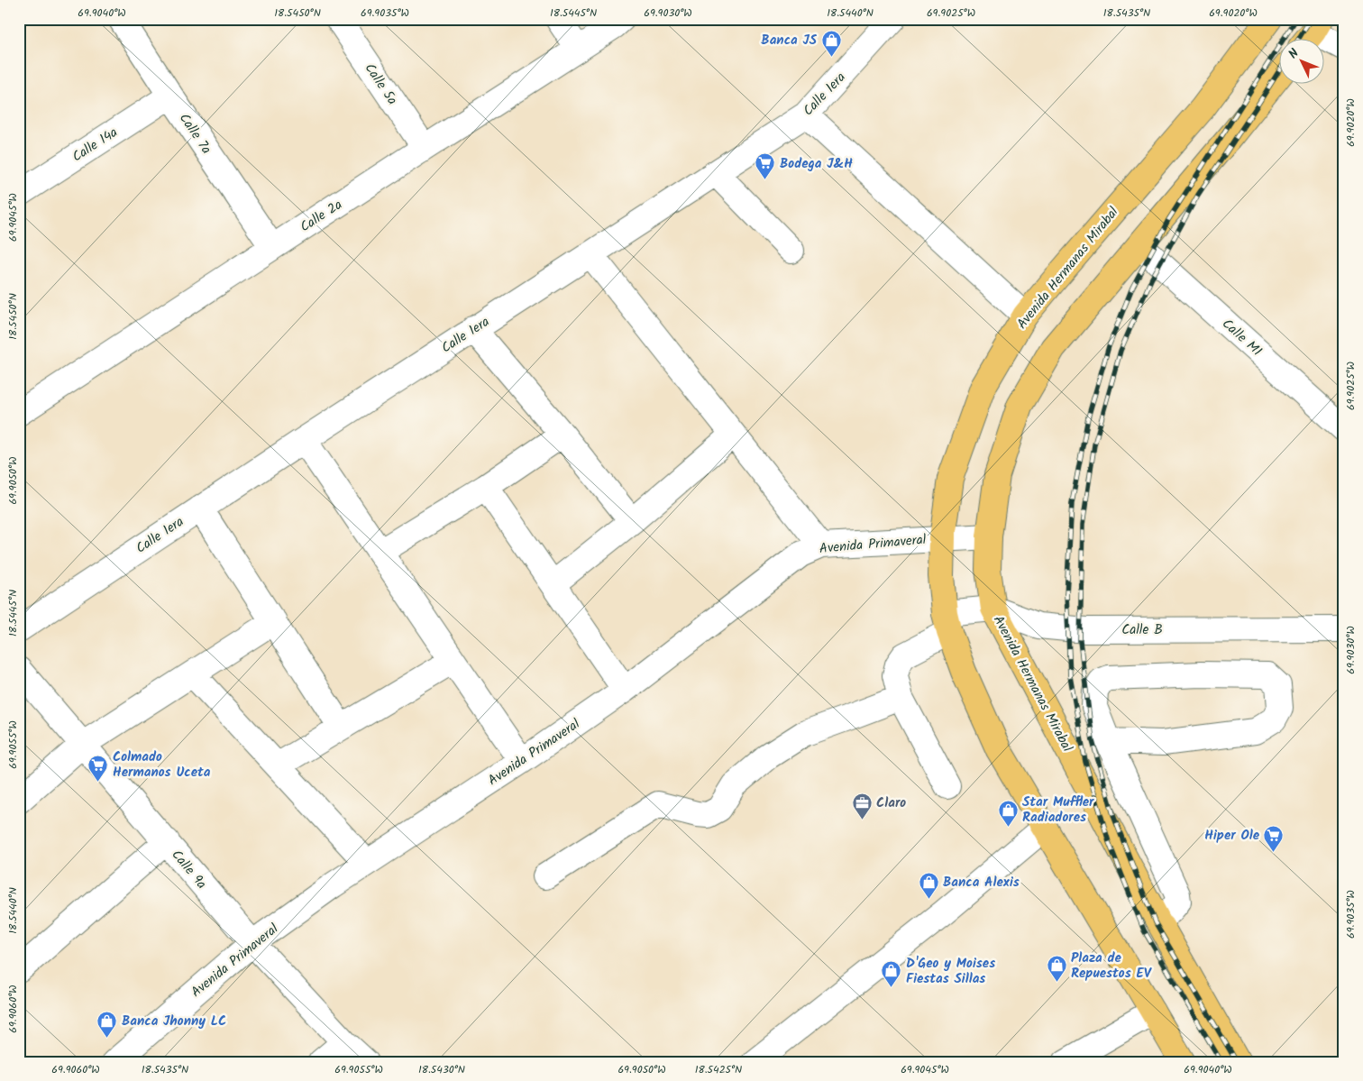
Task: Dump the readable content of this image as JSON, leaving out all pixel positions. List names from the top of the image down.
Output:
{
  "streets": {
    "main road": ["Avenida Hermanas Mirabal"],
    "street": [
      "Calle 5a",
      "Calle 1era",
      "Calle 7a",
      "Calle 14a",
      "Calle 2a",
      "Calle M1",
      "Avenida Primaveral",
      "Calle B",
      "Calle 9a"
    ]
  },
  "crossings": [
    ["Calle 5a", "Calle 2a"],
    ["Calle 7a", "Calle 14a"],
    ["Calle 7a", "Calle 2a"],
    ["Avenida Hermanas Mirabal", "Calle M1"],
    ["Avenida Hermanas Mirabal", "Avenida Primaveral"],
    ["Avenida Hermanas Mirabal", "Calle B"],
    ["Avenida Primaveral", "Calle 9a"]
  ],
  "places": {
    "shop": [
      "Banca JS",
      "Star Muffler Radiadores",
      "Banca Alexis",
      "Plaza de Repuestos EV",
      "D'Geo y Moises Fiestas Sillas",
      "Banca Jhonny LC"
    ],
    "supermarket": ["Bodega J&H", "Colmado Hermanos Uceta", "Hiper Ole"],
    "office": ["Claro"]
  },
  "north": "top left",
  "coordinates": [
    "69.9040°W",
    "18.5450°N",
    "69.9035°W",
    "18.5445°N",
    "69.9030°W",
    "18.5440°N",
    "69.9025°W",
    "18.5435°N",
    "69.9020°W",
    "69.9045°W",
    "69.9050°W",
    "69.9055°W",
    "69.9060°W",
    "18.5430°N",
    "18.5425°N"
  ]
}
